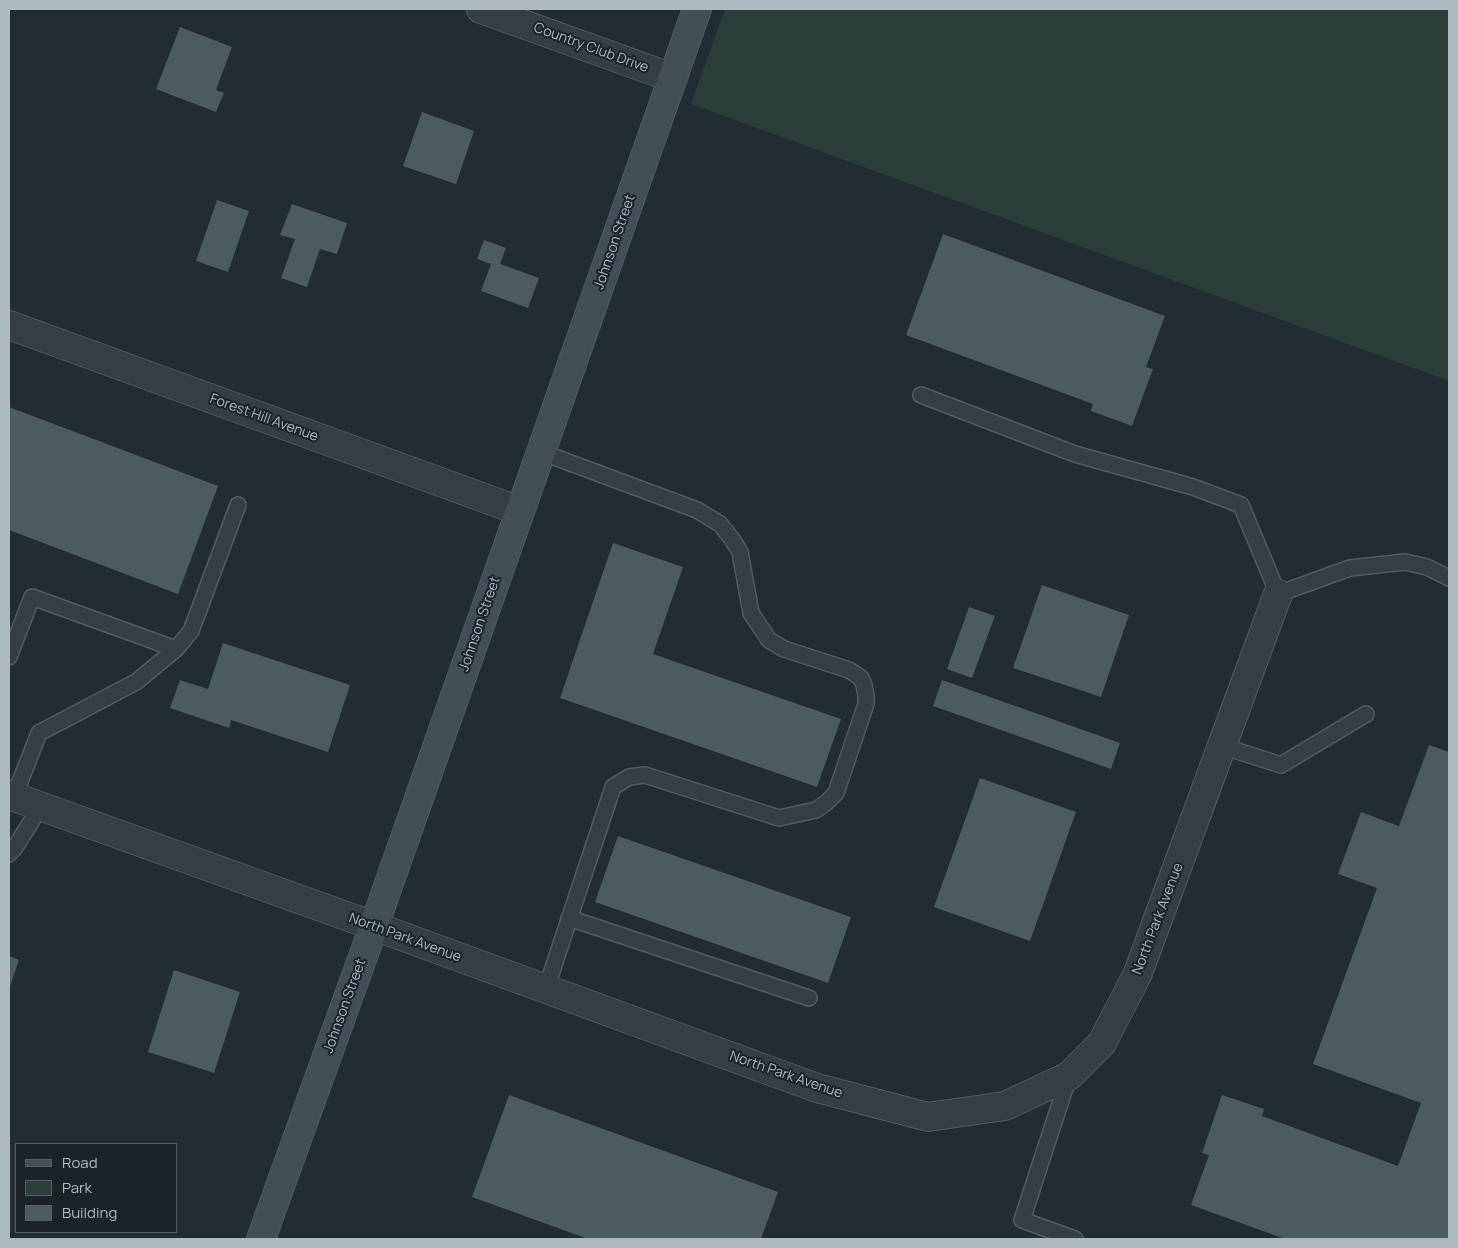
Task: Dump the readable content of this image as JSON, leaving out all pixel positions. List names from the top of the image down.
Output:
{
  "streets": {
    "street": [
      "Country Club Drive",
      "Johnson Street",
      "Forest Hill Avenue",
      "North Park Avenue"
    ]
  },
  "crossings": [
    ["Country Club Drive", "Johnson Street"],
    ["Johnson Street", "Forest Hill Avenue"],
    ["Johnson Street", "North Park Avenue"]
  ],
  "legend": ["Road", "Park", "Building"]
}
